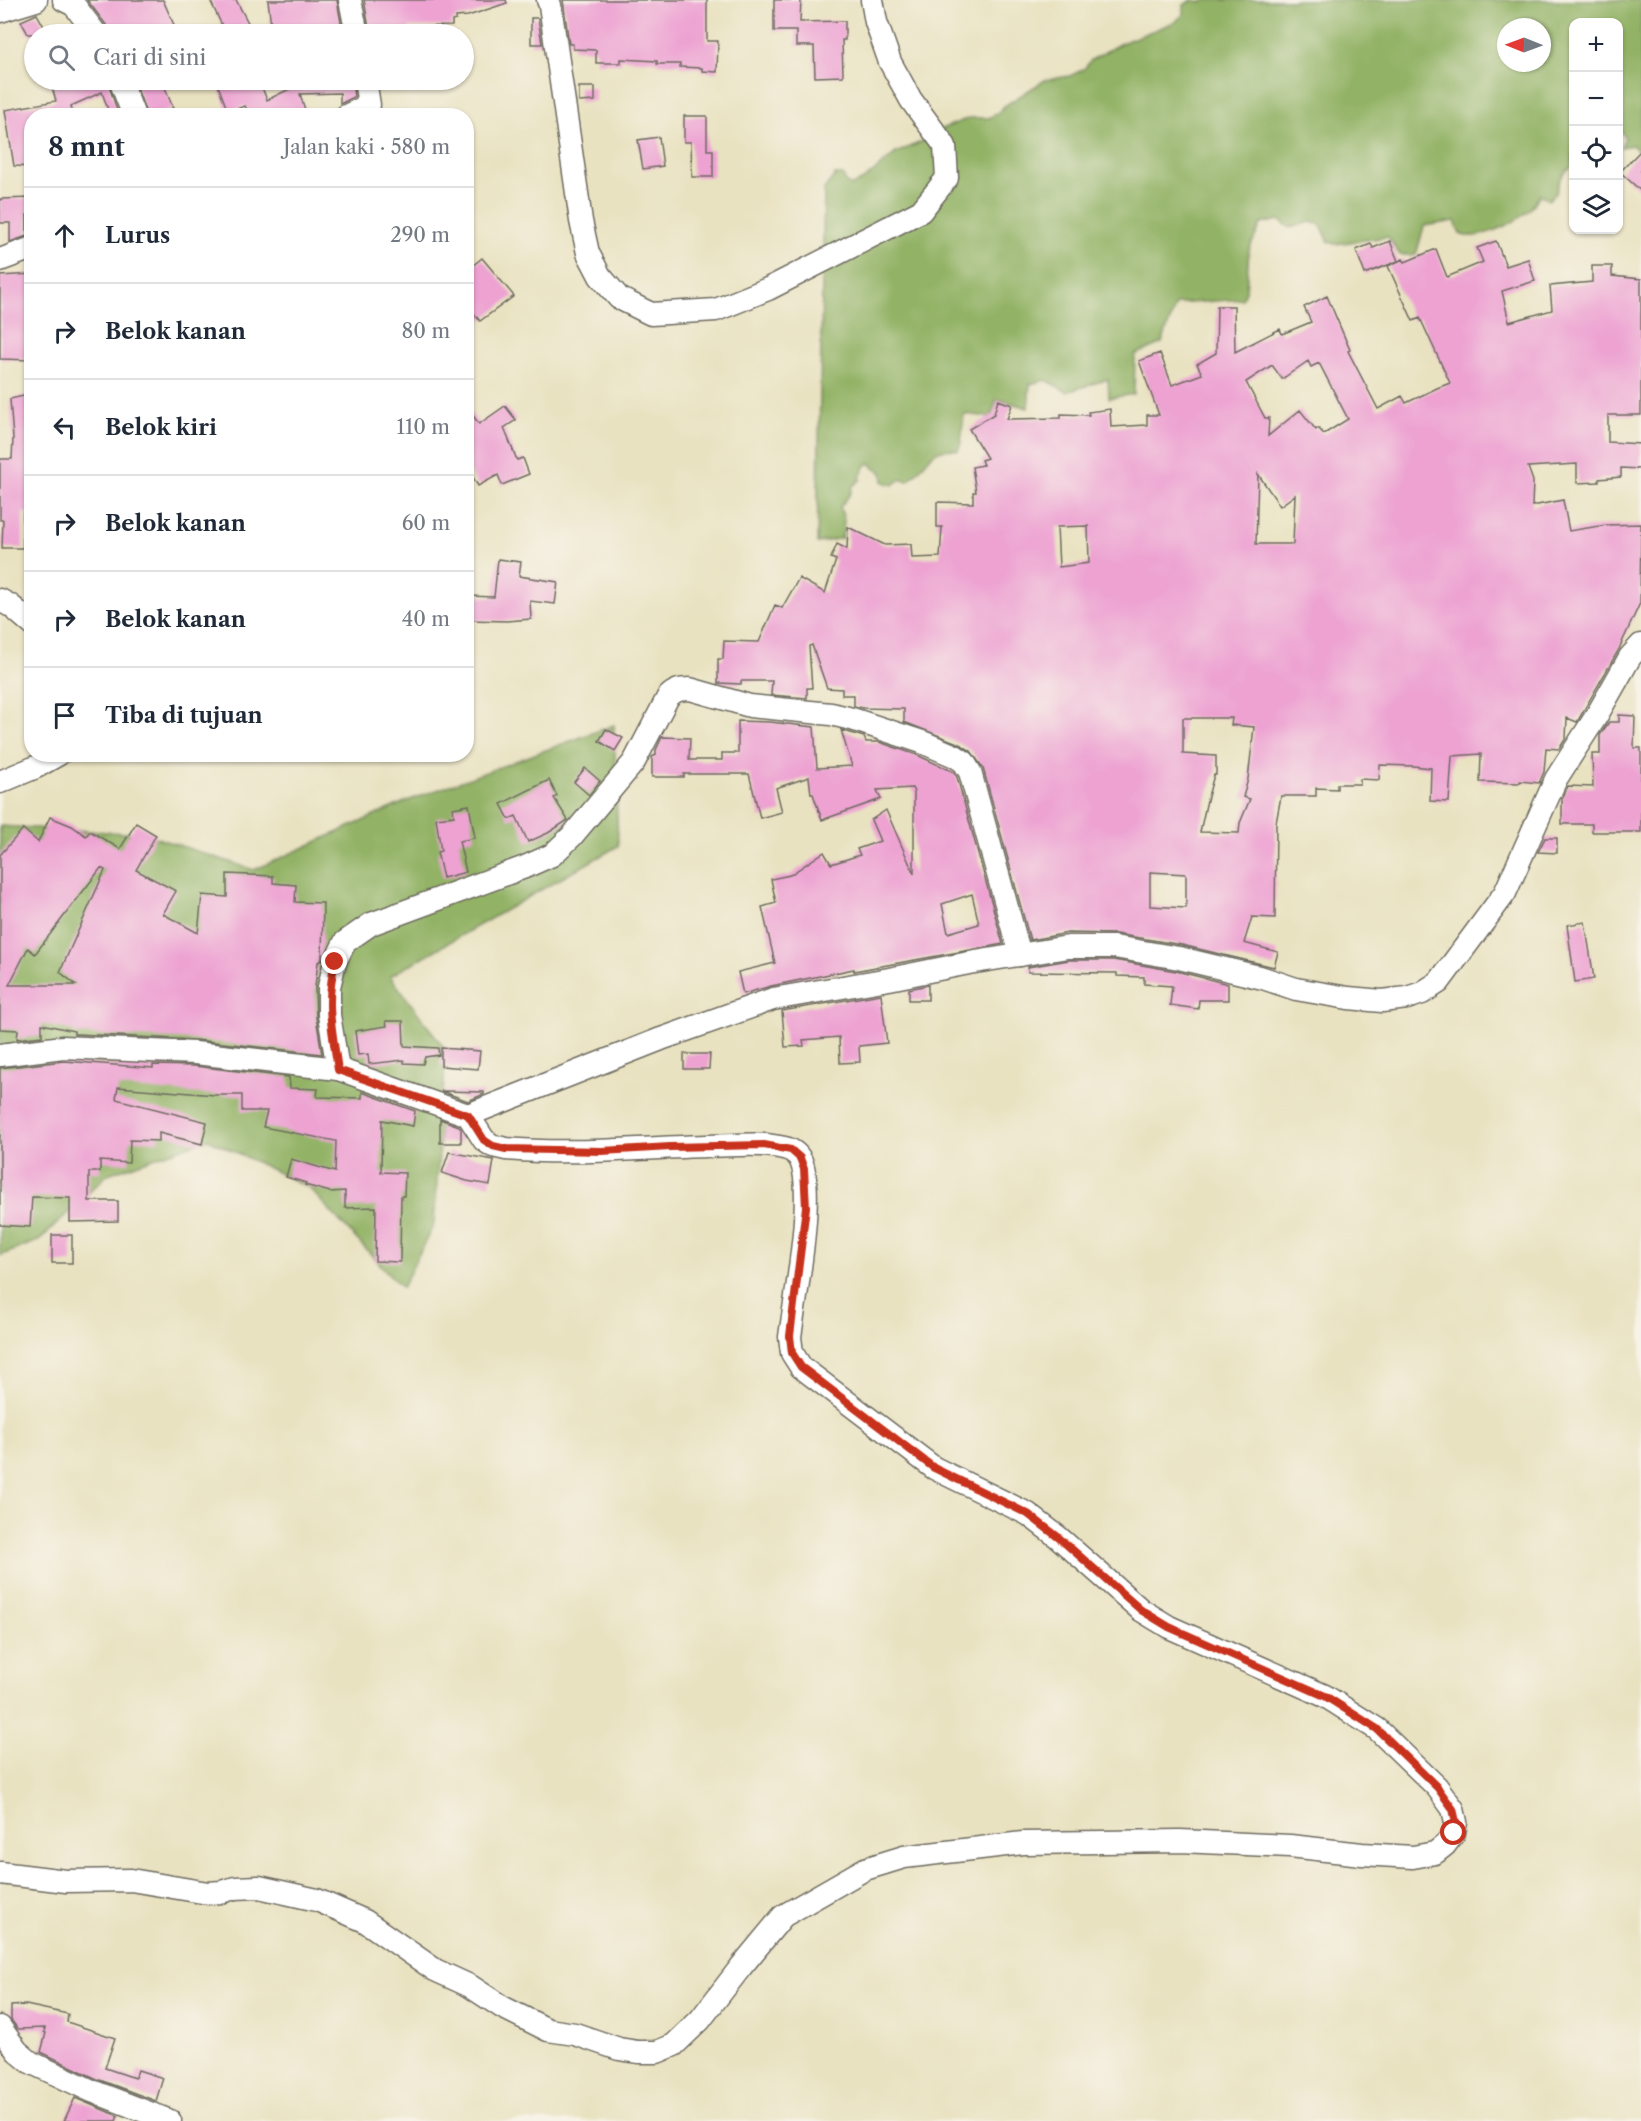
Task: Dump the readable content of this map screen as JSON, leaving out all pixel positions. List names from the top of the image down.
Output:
{
  "north": "left",
  "page": {
    "map_buttons": ["+", "−"],
    "search": "Cari di sini",
    "heading": ["8 mnt", "Jalan kaki · 580 m"],
    "list": [
      ["Lurus", "290 m"],
      ["Belok kanan", "80 m"],
      ["Belok kiri", "110 m"],
      ["Belok kanan", "60 m"],
      ["Belok kanan", "40 m"],
      "Tiba di tujuan"
    ]
  }
}
